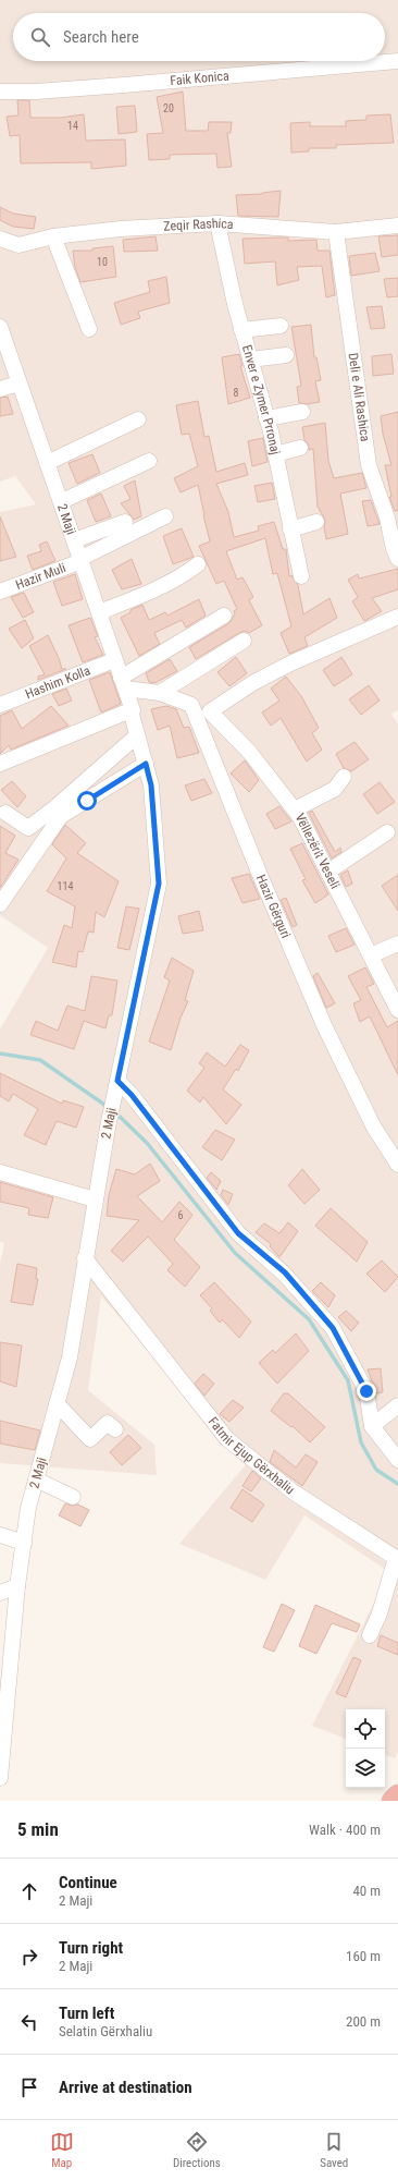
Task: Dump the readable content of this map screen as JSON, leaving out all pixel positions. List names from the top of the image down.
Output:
{
  "streets": {
    "street": [
      "Faik Konica",
      "Zeqir Rashica",
      "Deli e Ali Rashica",
      "Enver e Zymer Prronaj",
      "2 Maji",
      "Hazir Muli",
      "Hashim Kolla",
      "Vëllezërit Veseli",
      "Hazir Gërguri",
      "Fatmir Ejup Gërxhaliu"
    ]
  },
  "crossings": [
    ["Zeqir Rashica", "Deli e Ali Rashica"],
    ["Zeqir Rashica", "Enver e Zymer Prronaj"],
    ["2 Maji", "Hazir Muli"],
    ["2 Maji", "Hashim Kolla"],
    ["2 Maji", "Fatmir Ejup Gërxhaliu"],
    ["Vëllezërit Veseli", "Hazir Gërguri"]
  ],
  "house_numbers": [
    "20",
    "14",
    "10",
    "8",
    "114",
    "6"
  ],
  "page": {
    "search": "Search here",
    "heading": ["5 min", "Walk · 400 m"],
    "list": [
      ["Continue", "2 Maji", "40 m"],
      ["Turn right", "2 Maji", "160 m"],
      ["Turn left", "Selatin Gërxhaliu", "200 m"],
      "Arrive at destination"
    ],
    "nav": ["Map", "Directions", "Saved"]
  }
}
